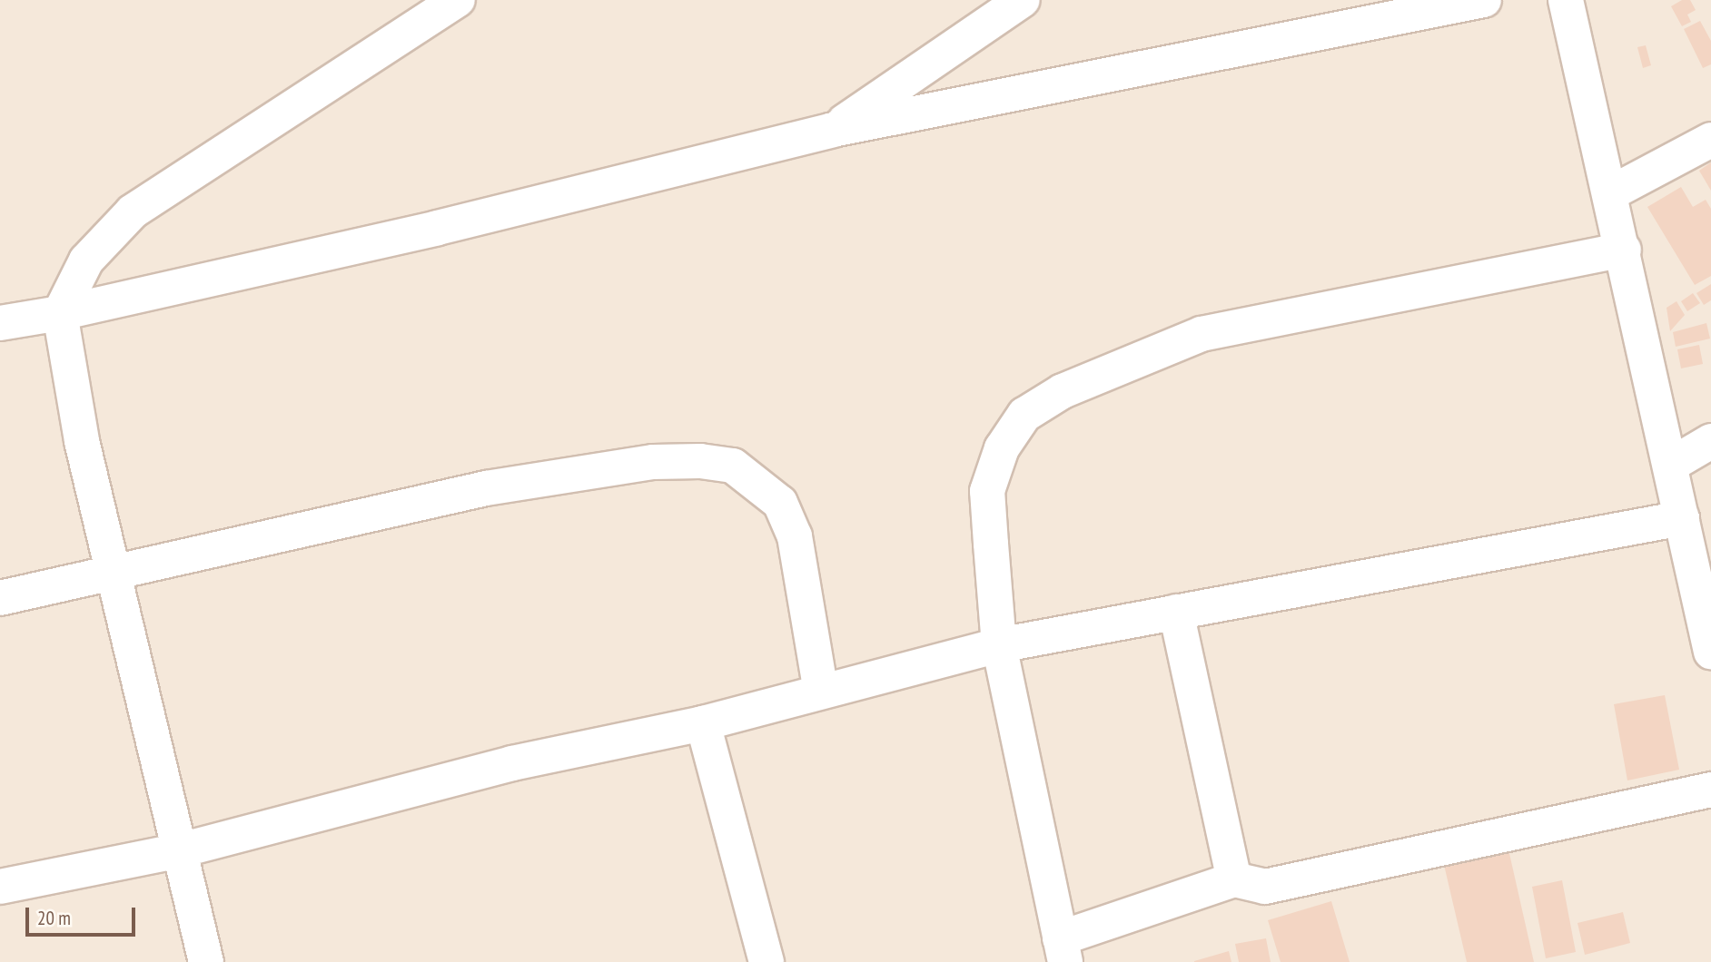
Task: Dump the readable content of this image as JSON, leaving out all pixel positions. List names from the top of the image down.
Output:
{
  "scale_bar": "20 m"
}
